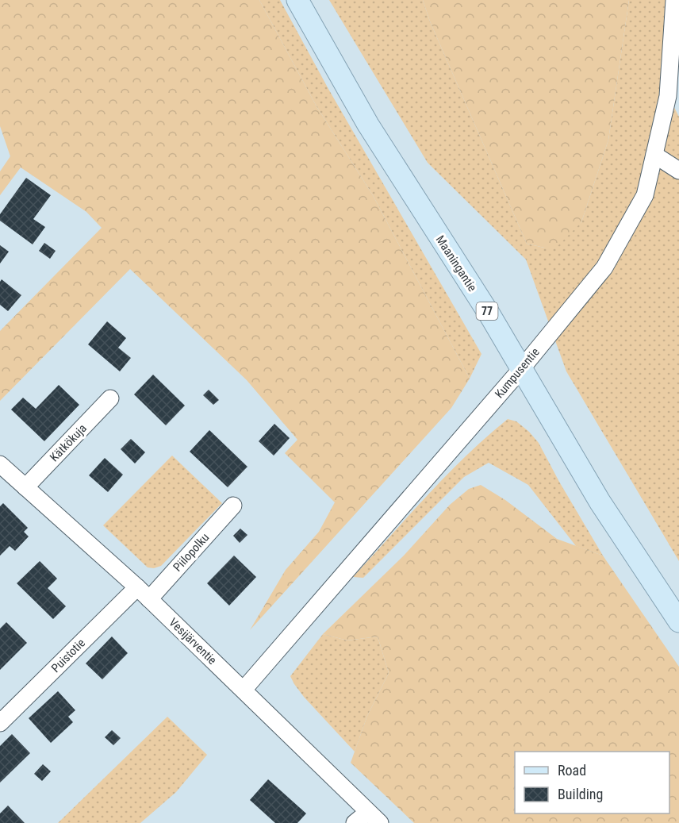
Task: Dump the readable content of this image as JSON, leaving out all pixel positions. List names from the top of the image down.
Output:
{
  "streets": {
    "main road": ["Maaningantie", "77"],
    "street": [
      "Kumpusentie",
      "Kätkökuja",
      "Piilopolku",
      "Vesijärventie",
      "Puistotie"
    ]
  },
  "crossings": [
    ["Maaningantie", "Kumpusentie"],
    ["Kumpusentie", "Vesijärventie"],
    ["Kätkökuja", "Vesijärventie"],
    ["Piilopolku", "Vesijärventie"],
    ["Piilopolku", "Puistotie"],
    ["Vesijärventie", "Puistotie"]
  ],
  "legend": ["Road", "Building"]
}
